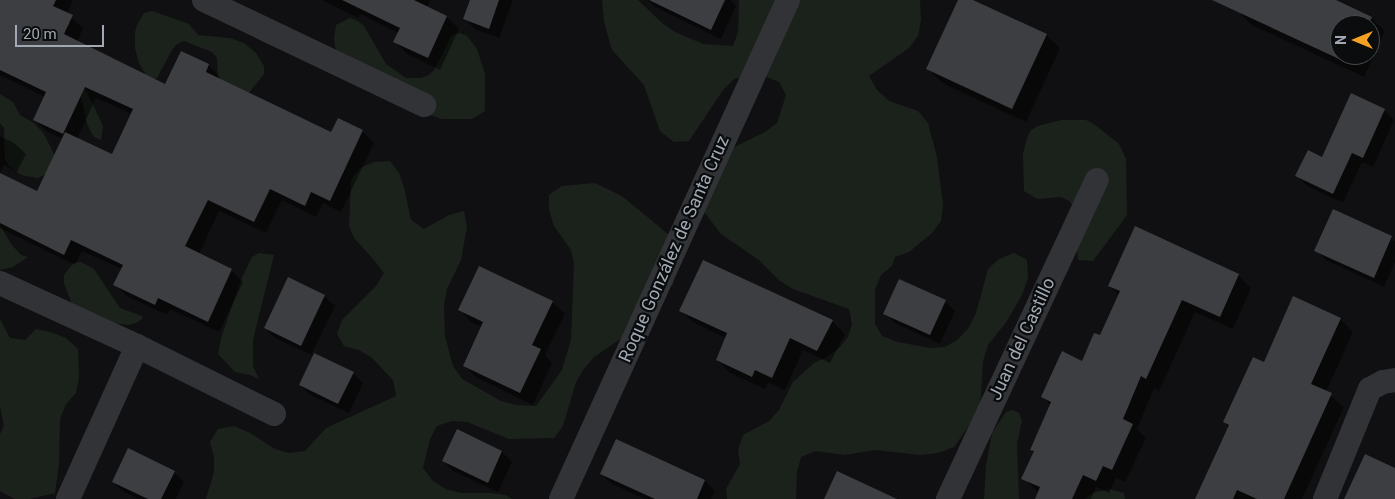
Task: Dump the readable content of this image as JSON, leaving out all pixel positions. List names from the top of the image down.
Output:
{
  "streets": {
    "street": ["Roque González de Santa Cruz", "Juan del Castillo"]
  },
  "scale_bar": "20 m",
  "north": "left"
}
